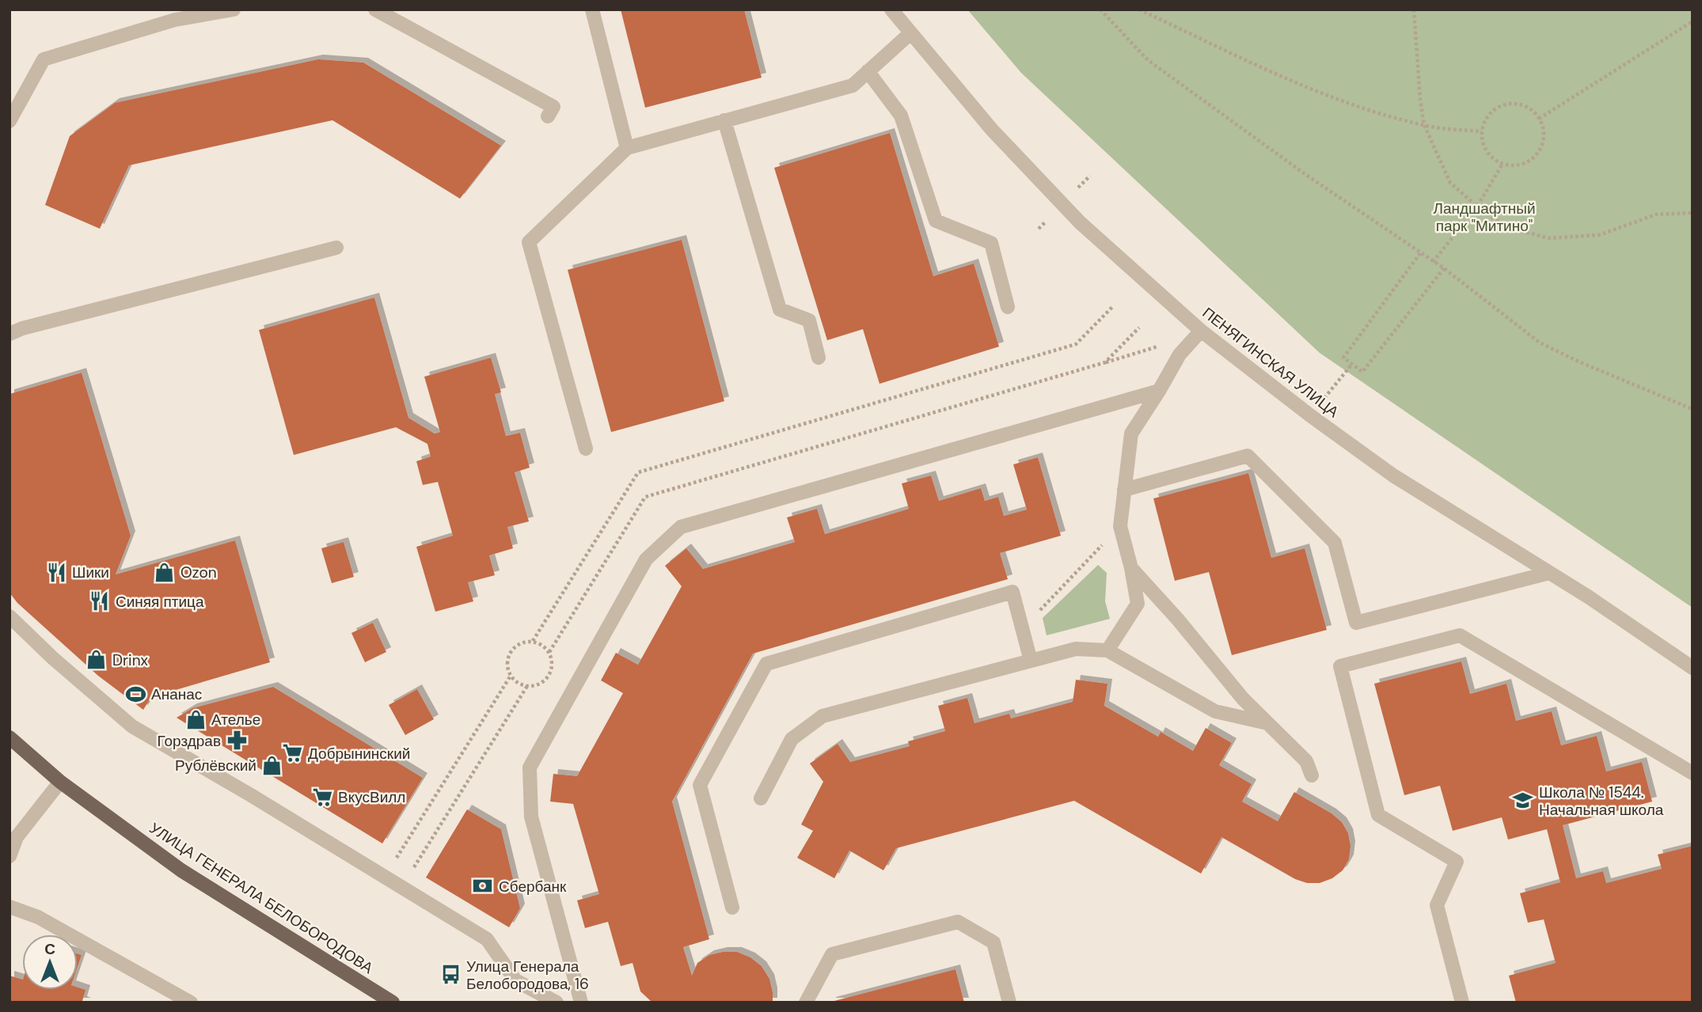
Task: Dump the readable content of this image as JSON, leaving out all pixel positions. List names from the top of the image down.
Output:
{
  "streets": {
    "main road": ["УЛИЦА ГЕНЕРАЛА БЕЛОБОРОДОВА"],
    "street": ["ПЕНЯГИНСКАЯ УЛИЦА"]
  },
  "parks": ["Ландшафтный парк \"Митино\""],
  "places": {
    "restaurant": ["Шики", "Синяя птица"],
    "shop": [
      "Ozon",
      "Drinx",
      "Ателье",
      "Рублёвский"
    ],
    "sports": ["Ананас"],
    "pharmacy": ["Горздрав"],
    "supermarket": ["Добрынинский", "ВкусВилл"],
    "school or university": ["Школа № 1544. Начальная школа"],
    "bank": ["Сбербанк"],
    "bus stop": ["Улица Генерала Белобородова, 16"]
  },
  "north": "top"
}
